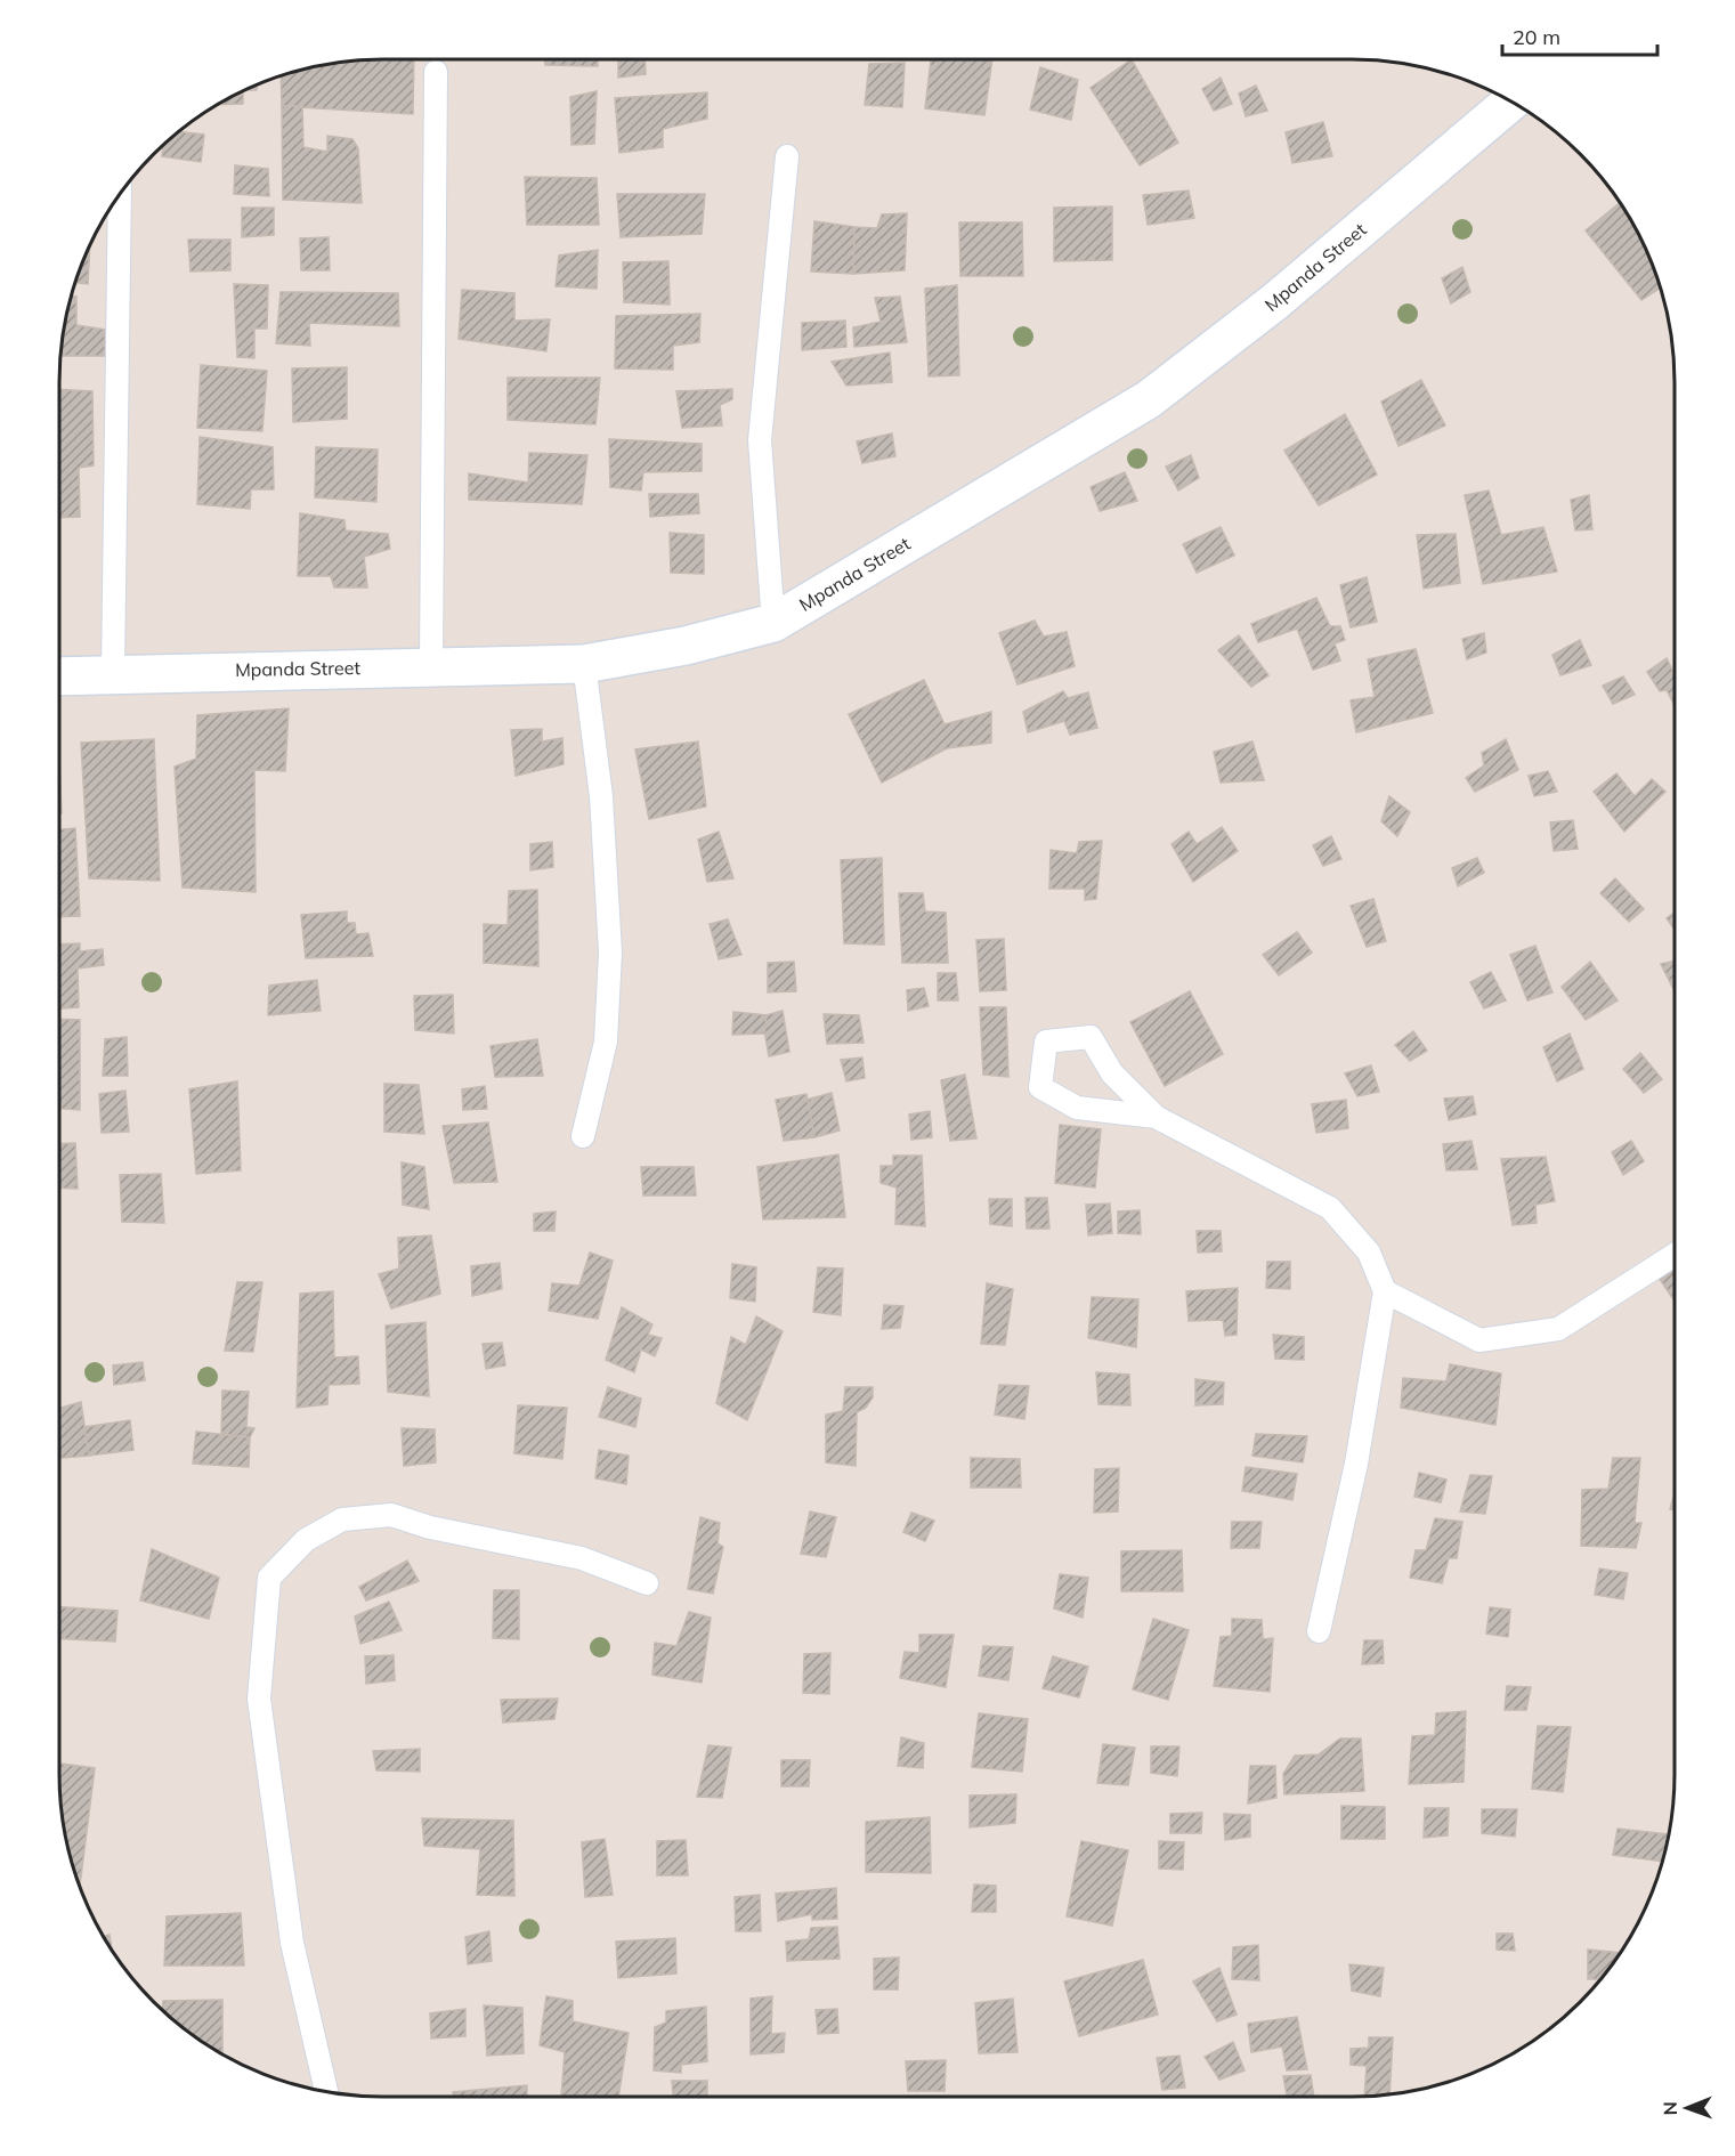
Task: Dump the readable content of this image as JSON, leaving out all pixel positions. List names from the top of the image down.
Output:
{
  "streets": {
    "street": ["Mpanda Street"]
  },
  "scale_bar": "20 m",
  "north": "left"
}
